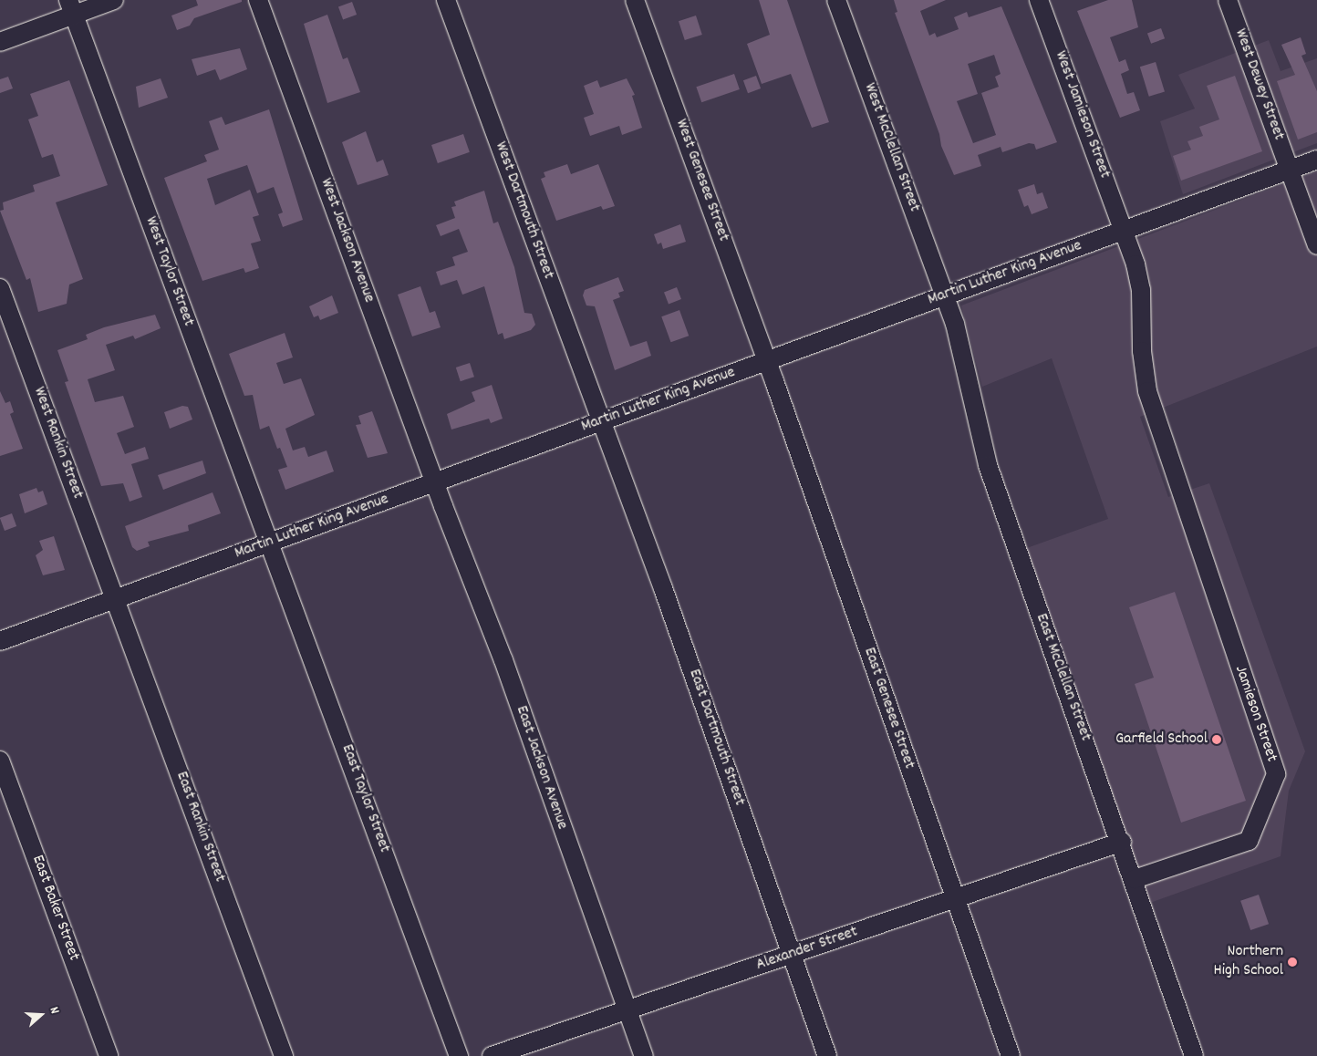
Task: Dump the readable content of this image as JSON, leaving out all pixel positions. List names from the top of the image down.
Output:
{
  "streets": {
    "street": [
      "West Dewey Street",
      "West Jamieson Street",
      "West McClellan Street",
      "West Genesee Street",
      "West Dartmouth Street",
      "West Jackson Avenue",
      "West Taylor Street",
      "Martin Luther King Avenue",
      "West Rankin Street",
      "East McClellan Street",
      "East Genesee Street",
      "Jamieson Street",
      "East Dartmouth Street",
      "East Jackson Avenue",
      "East Taylor Street",
      "East Rankin Street",
      "East Baker Street",
      "Alexander Street"
    ]
  },
  "crossings": [
    ["West Dewey Street", "Martin Luther King Avenue"],
    ["West Jamieson Street", "Martin Luther King Avenue"],
    ["West Jamieson Street", "Jamieson Street"],
    ["West McClellan Street", "Martin Luther King Avenue"],
    ["West McClellan Street", "East McClellan Street"],
    ["West Genesee Street", "Martin Luther King Avenue"],
    ["West Genesee Street", "East Genesee Street"],
    ["West Dartmouth Street", "Martin Luther King Avenue"],
    ["West Dartmouth Street", "East Dartmouth Street"],
    ["West Jackson Avenue", "Martin Luther King Avenue"],
    ["West Jackson Avenue", "East Jackson Avenue"],
    ["West Taylor Street", "Martin Luther King Avenue"],
    ["West Taylor Street", "East Taylor Street"],
    ["Martin Luther King Avenue", "West Rankin Street"],
    ["Martin Luther King Avenue", "East McClellan Street"],
    ["Martin Luther King Avenue", "East Genesee Street"],
    ["Martin Luther King Avenue", "East Dartmouth Street"],
    ["Martin Luther King Avenue", "East Jackson Avenue"],
    ["Martin Luther King Avenue", "East Taylor Street"],
    ["Martin Luther King Avenue", "East Rankin Street"],
    ["West Rankin Street", "East Rankin Street"],
    ["East McClellan Street", "Jamieson Street"],
    ["East McClellan Street", "Alexander Street"],
    ["East Genesee Street", "Alexander Street"],
    ["East Dartmouth Street", "Alexander Street"],
    ["East Jackson Avenue", "Alexander Street"]
  ],
  "places": ["Garfield School", "Northern High School"],
  "north": "right"
}
